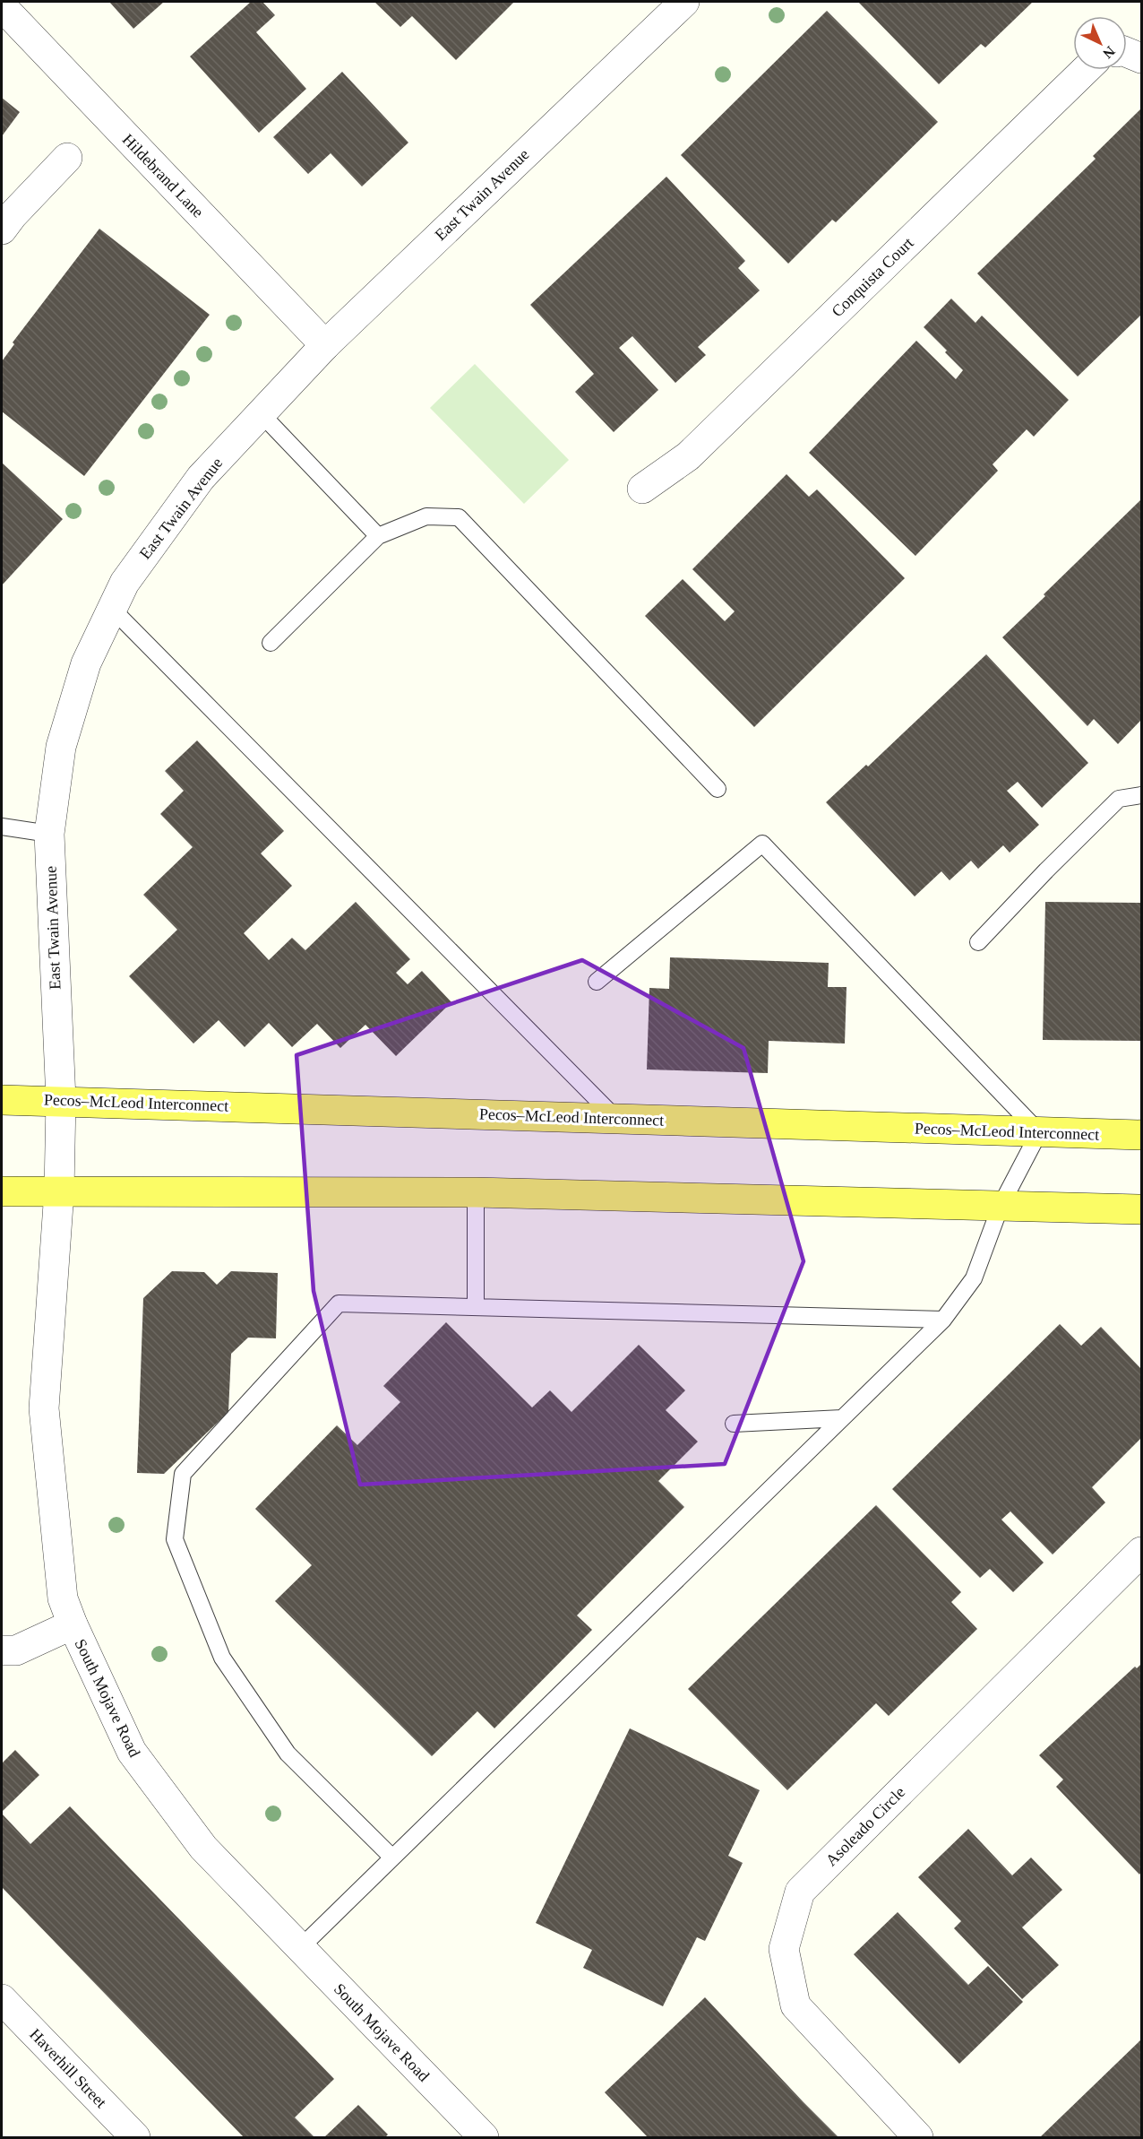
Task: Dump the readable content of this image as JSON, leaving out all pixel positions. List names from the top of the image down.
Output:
{
  "streets": {
    "main road": ["Pecos–McLeod Interconnect"],
    "street": [
      "Hildebrand Lane",
      "East Twain Avenue",
      "Conquista Court",
      "South Mojave Road",
      "Asoleado Circle",
      "Haverhill Street"
    ]
  },
  "crossings": [
    ["Hildebrand Lane", "East Twain Avenue"],
    ["East Twain Avenue", "Pecos–McLeod Interconnect"],
    ["East Twain Avenue", "South Mojave Road"]
  ],
  "north": "bottom right"
}
